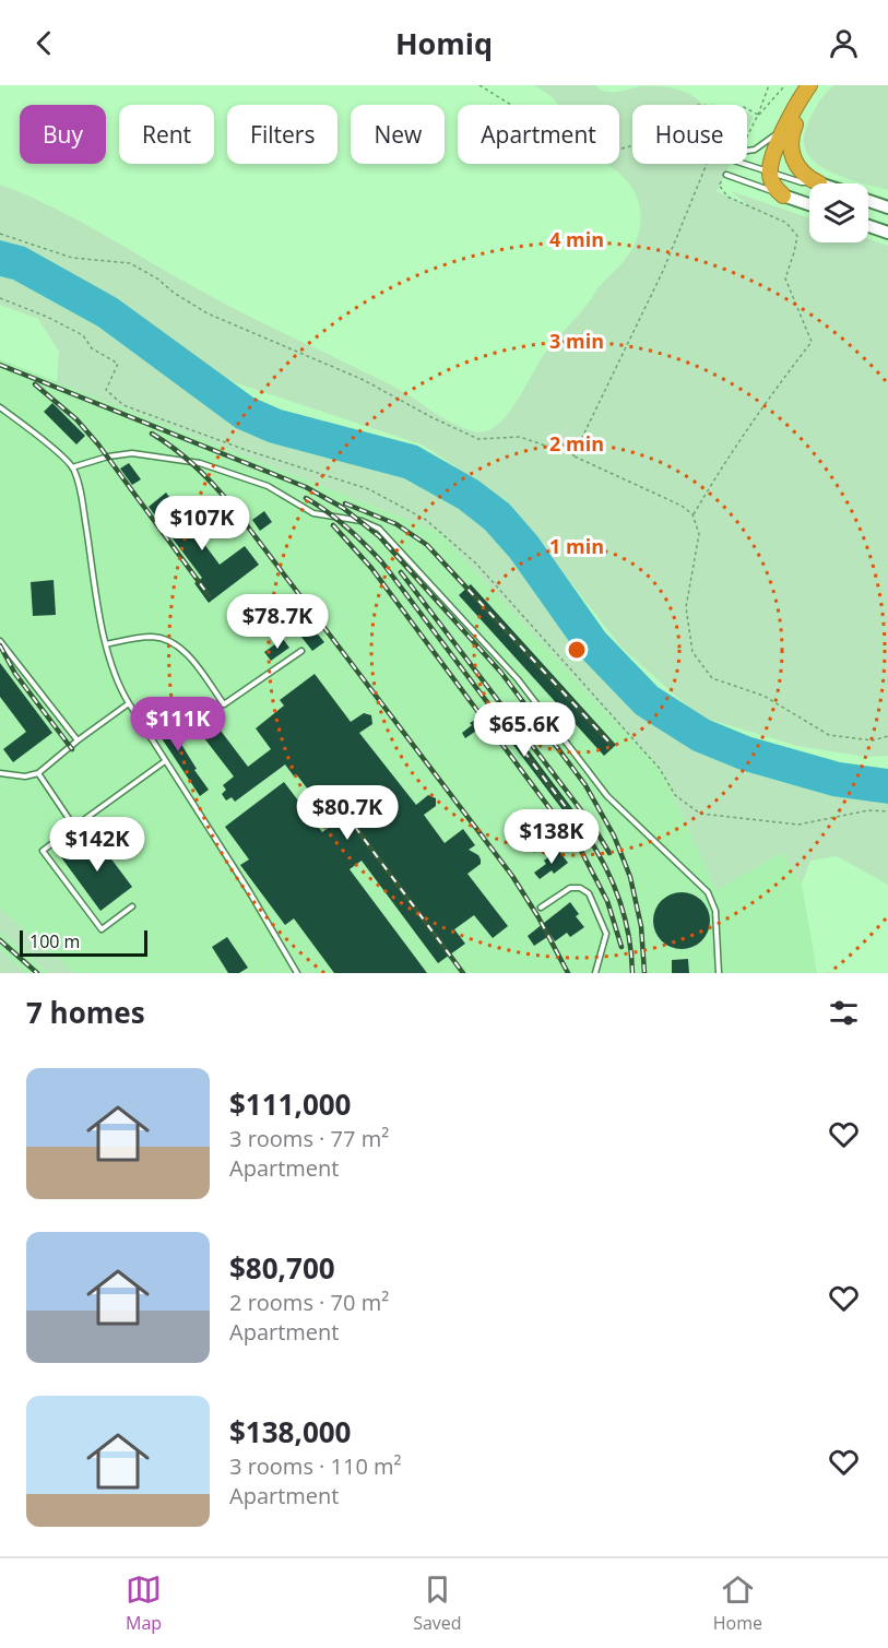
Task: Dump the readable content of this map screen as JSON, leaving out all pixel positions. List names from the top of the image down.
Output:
{
  "scale_bar": "100 m",
  "page": {
    "header": "Homiq",
    "chip": [
      "Buy",
      "Rent",
      "Filters",
      "New",
      "Apartment",
      "House"
    ],
    "price": [
      "$107K",
      "$78.7K",
      "$111K",
      "$65.6K",
      "$80.7K",
      "$138K",
      "$142K"
    ],
    "scale": "100 m",
    "heading": "7 homes",
    "list": [
      {
        "name": "$111,000",
        "note": "3 rooms · 77 m² · Apartment"
      },
      {
        "name": "$80,700",
        "note": "2 rooms · 70 m² · Apartment"
      },
      {
        "name": "$138,000",
        "note": "3 rooms · 110 m² · Apartment"
      }
    ],
    "tabs": ["Map", "Saved", "Home"]
  },
  "rings": [
    "4 min",
    "3 min",
    "2 min",
    "1 min"
  ]
}
